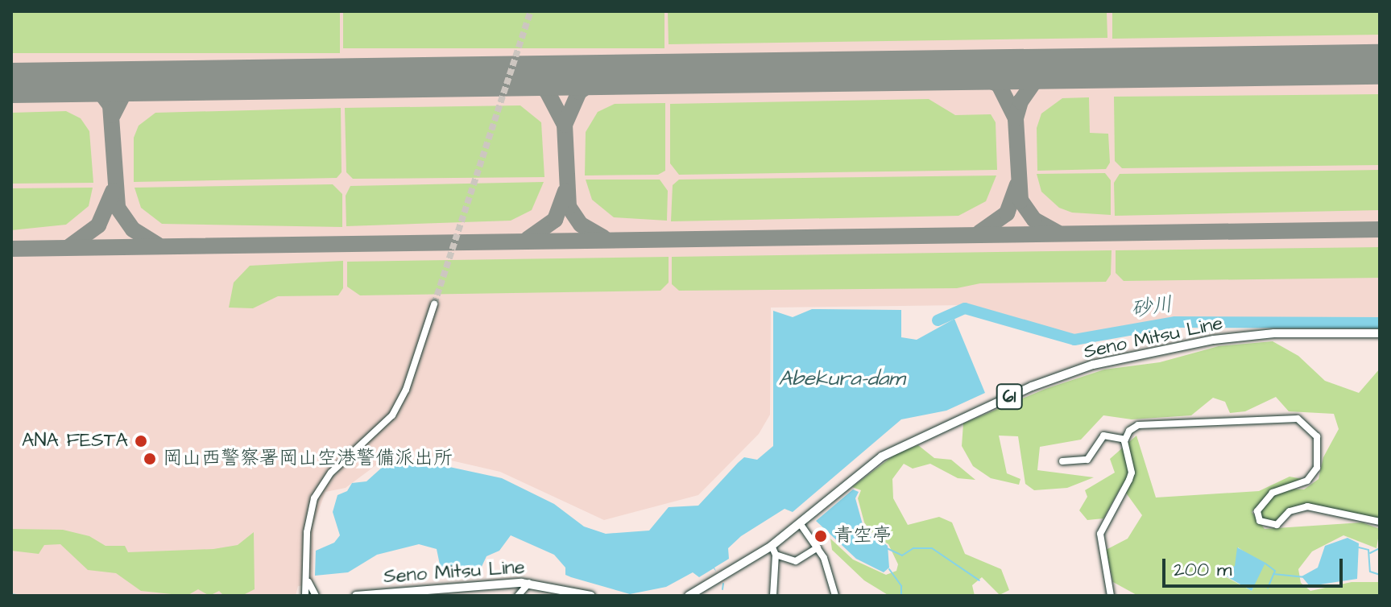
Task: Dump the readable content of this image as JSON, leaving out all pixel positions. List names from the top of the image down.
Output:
{
  "streets": {
    "main road": ["Seno Mitsu Line", "61"]
  },
  "water": ["砂川", "Abekura-dam"],
  "places": ["ANA FESTA", "岡山西警察署岡山空港警備派出所", "青空亭"],
  "scale_bar": "200 m"
}
